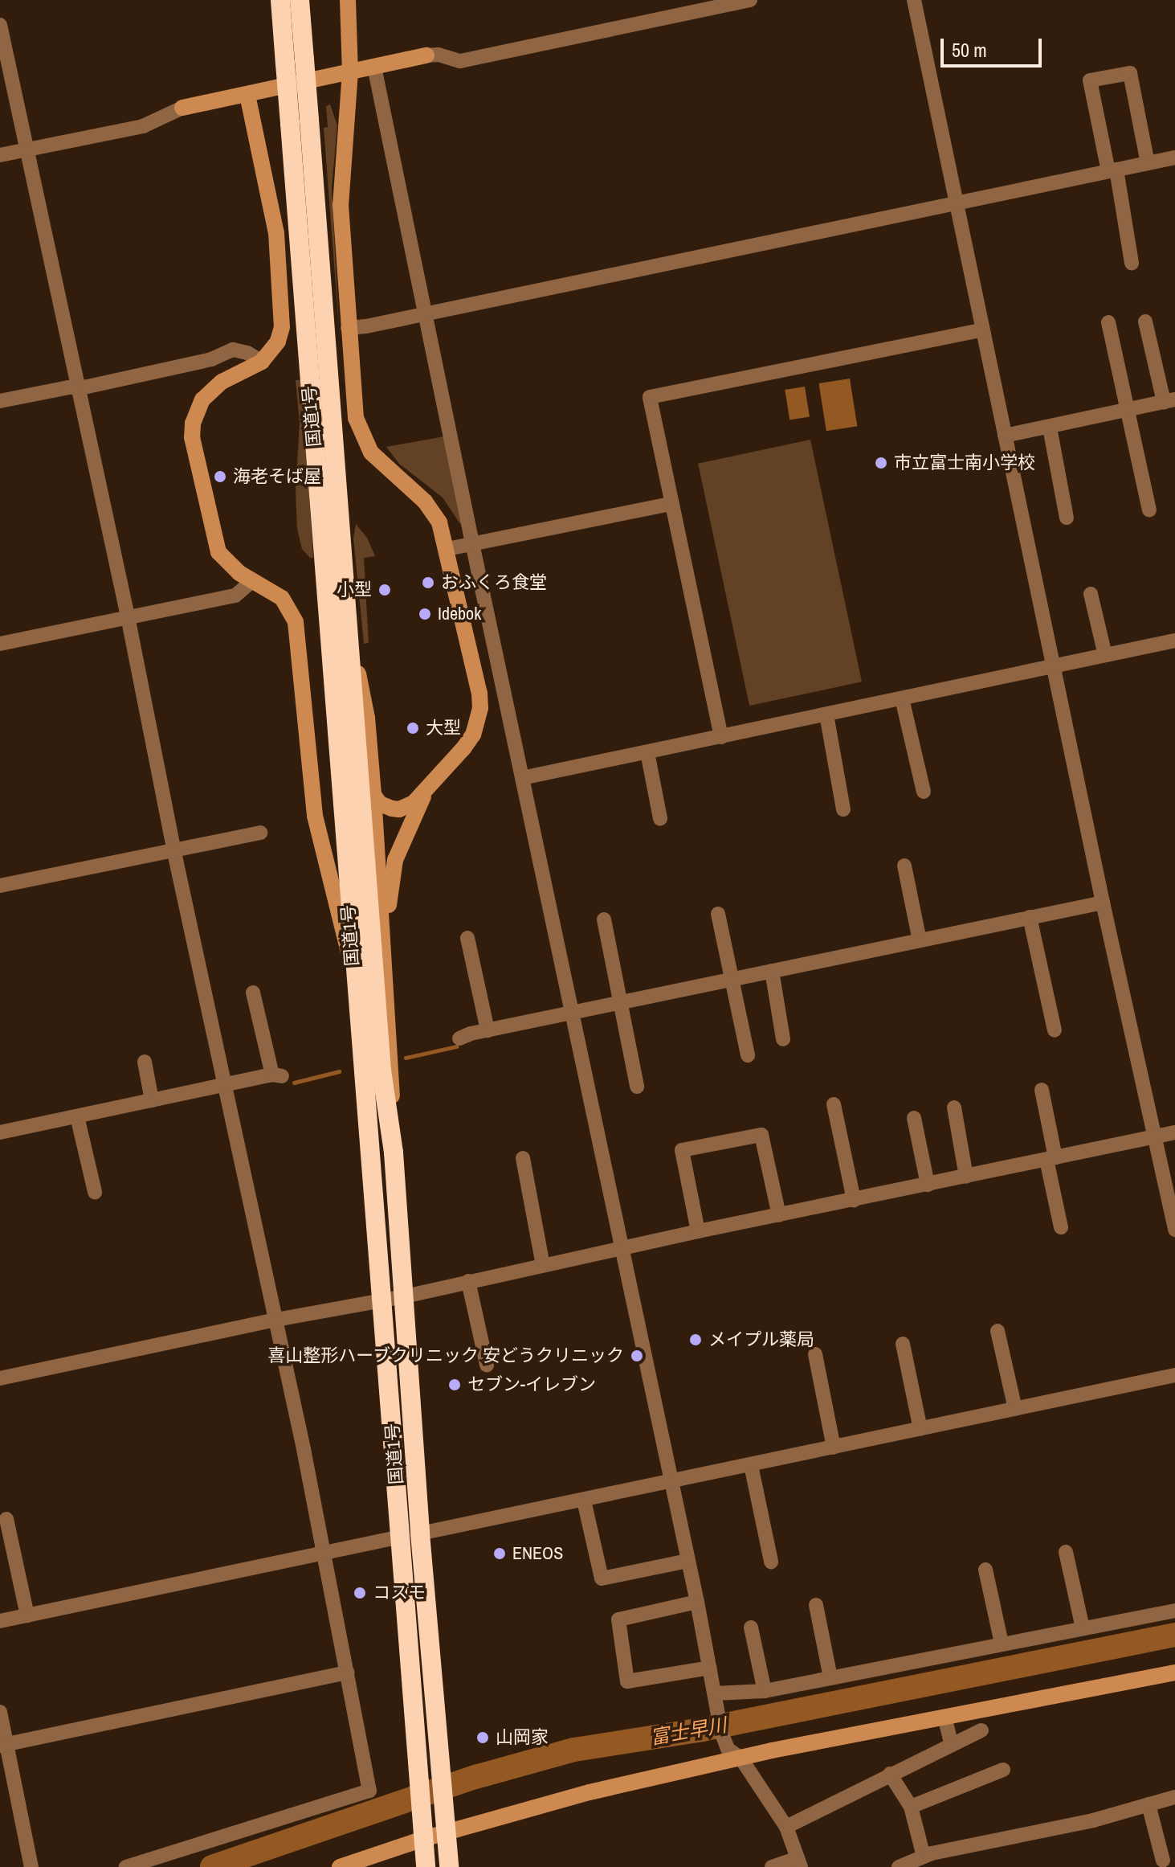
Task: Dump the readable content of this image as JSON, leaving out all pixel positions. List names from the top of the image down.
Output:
{
  "streets": {
    "highway": ["国道1号"]
  },
  "water": ["富士早川"],
  "places": [
    "市立富士南小学校",
    "海老そば屋",
    "おふくろ食堂",
    "小型",
    "Idebok",
    "大型",
    "メイプル薬局",
    "喜山整形ハーブクリニック 安どうクリニック",
    "セブン-イレブン",
    "ENEOS",
    "コスモ",
    "山岡家"
  ],
  "scale_bar": "50 m"
}
